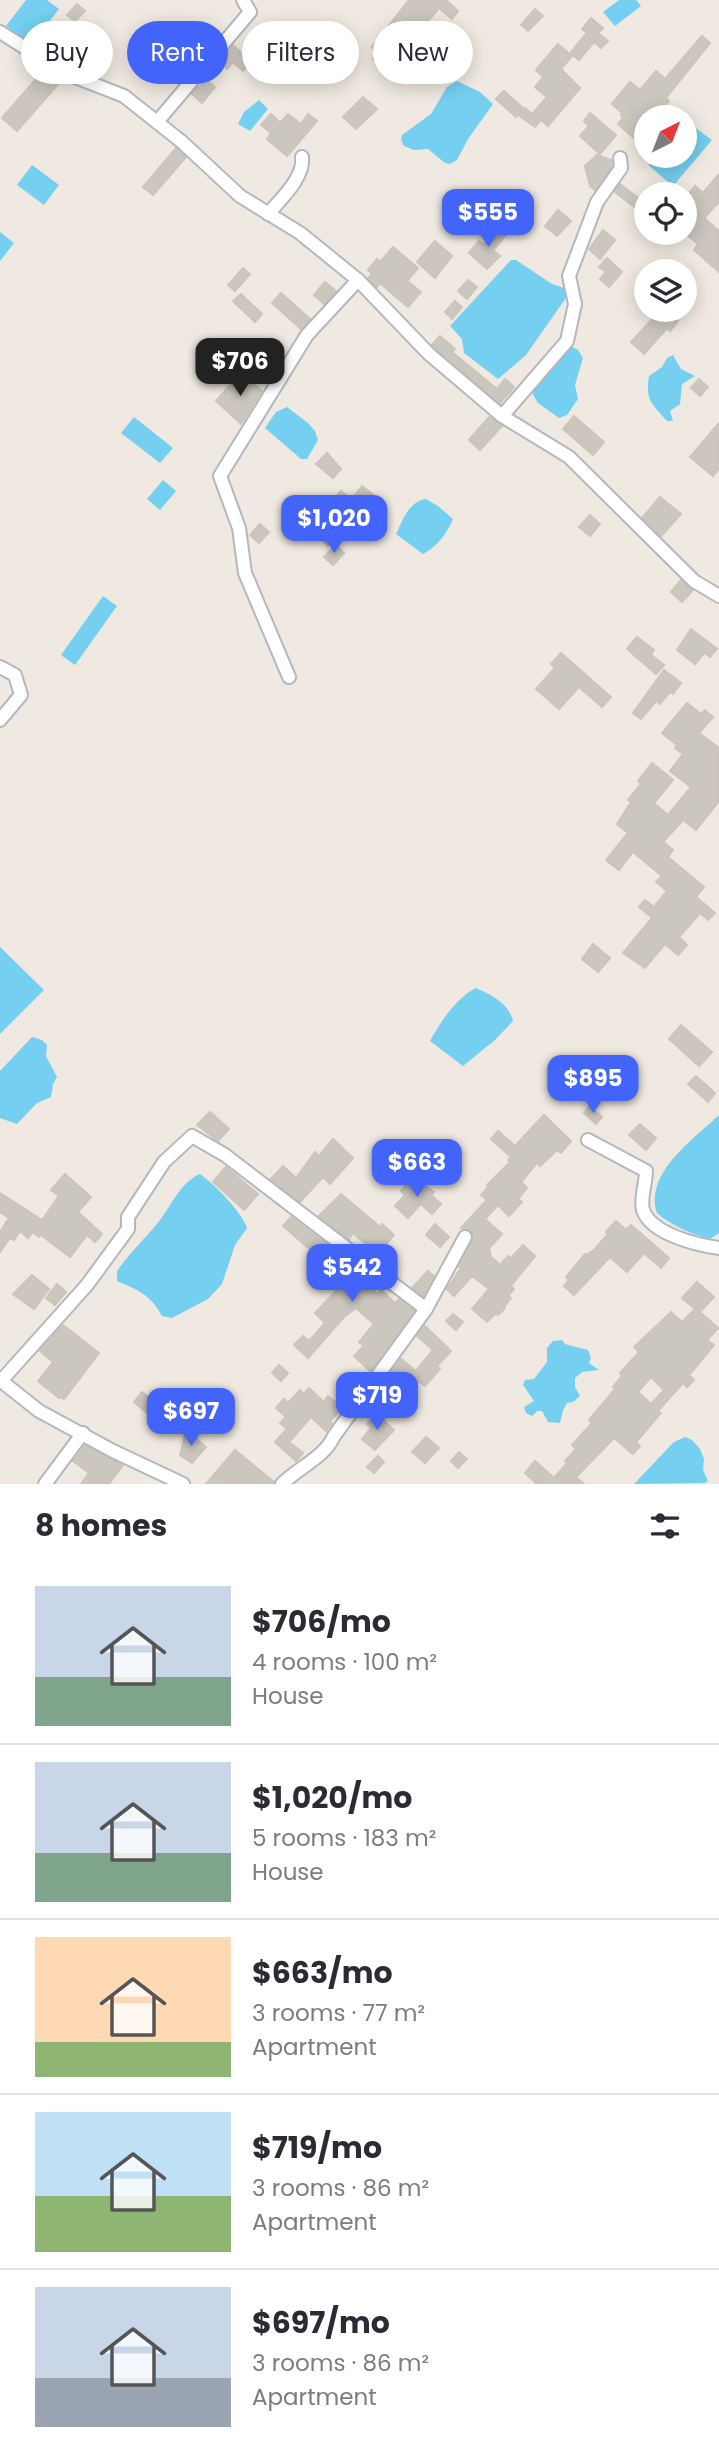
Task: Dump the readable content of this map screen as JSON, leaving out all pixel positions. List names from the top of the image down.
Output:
{
  "north": "top right",
  "page": {
    "chip": [
      "Buy",
      "Rent",
      "Filters",
      "New"
    ],
    "price": [
      "$555",
      "$706",
      "$1,020",
      "$895",
      "$663",
      "$542",
      "$719",
      "$697"
    ],
    "heading": "8 homes",
    "list": [
      {
        "name": "$706/mo",
        "note": "4 rooms · 100 m² · House"
      },
      {
        "name": "$1,020/mo",
        "note": "5 rooms · 183 m² · House"
      },
      {
        "name": "$663/mo",
        "note": "3 rooms · 77 m² · Apartment"
      },
      {
        "name": "$719/mo",
        "note": "3 rooms · 86 m² · Apartment"
      },
      {
        "name": "$697/mo",
        "note": "3 rooms · 86 m² · Apartment"
      }
    ]
  }
}
